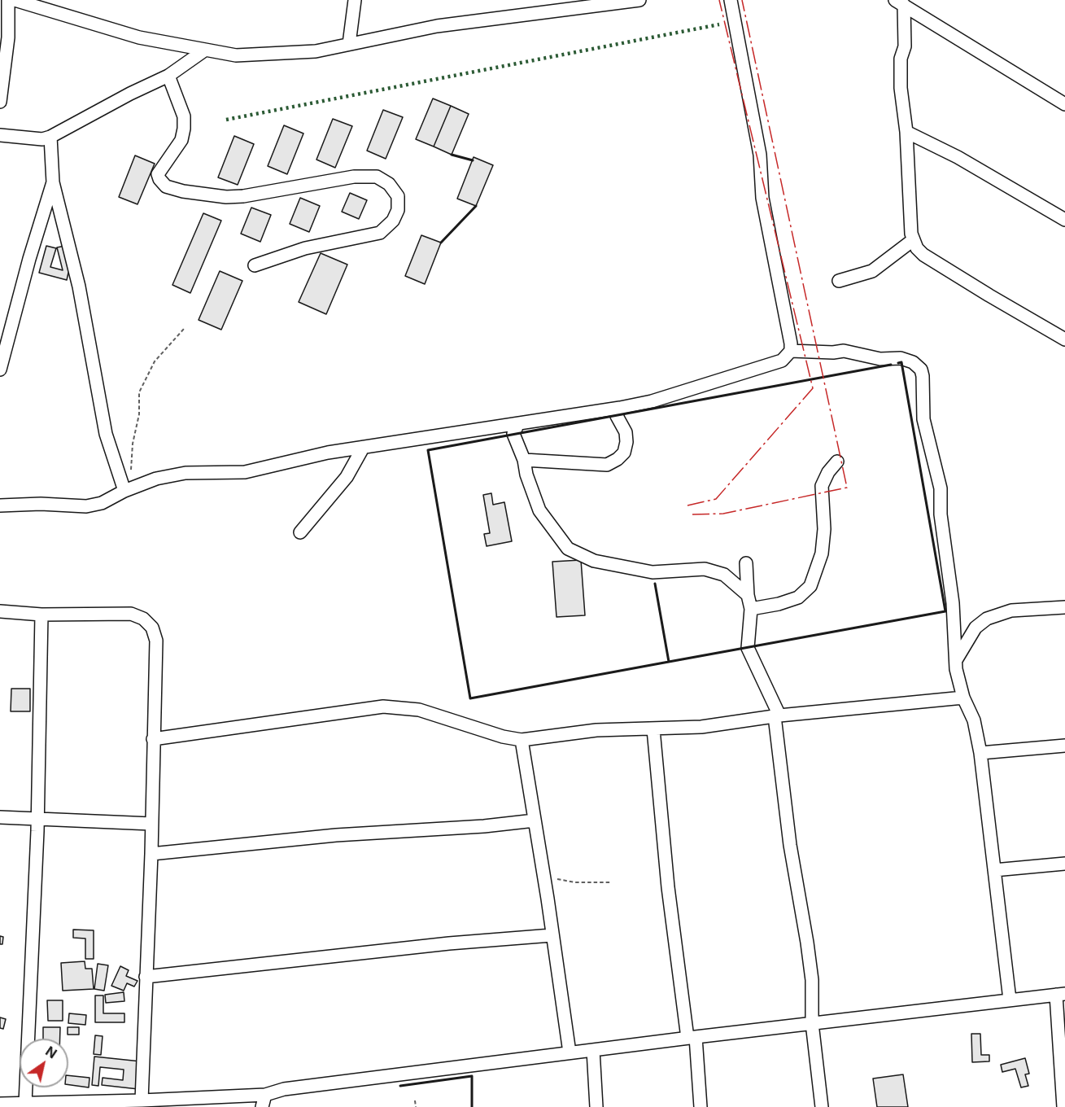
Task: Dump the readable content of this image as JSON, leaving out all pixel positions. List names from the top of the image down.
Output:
{
  "north": "top right"
}
